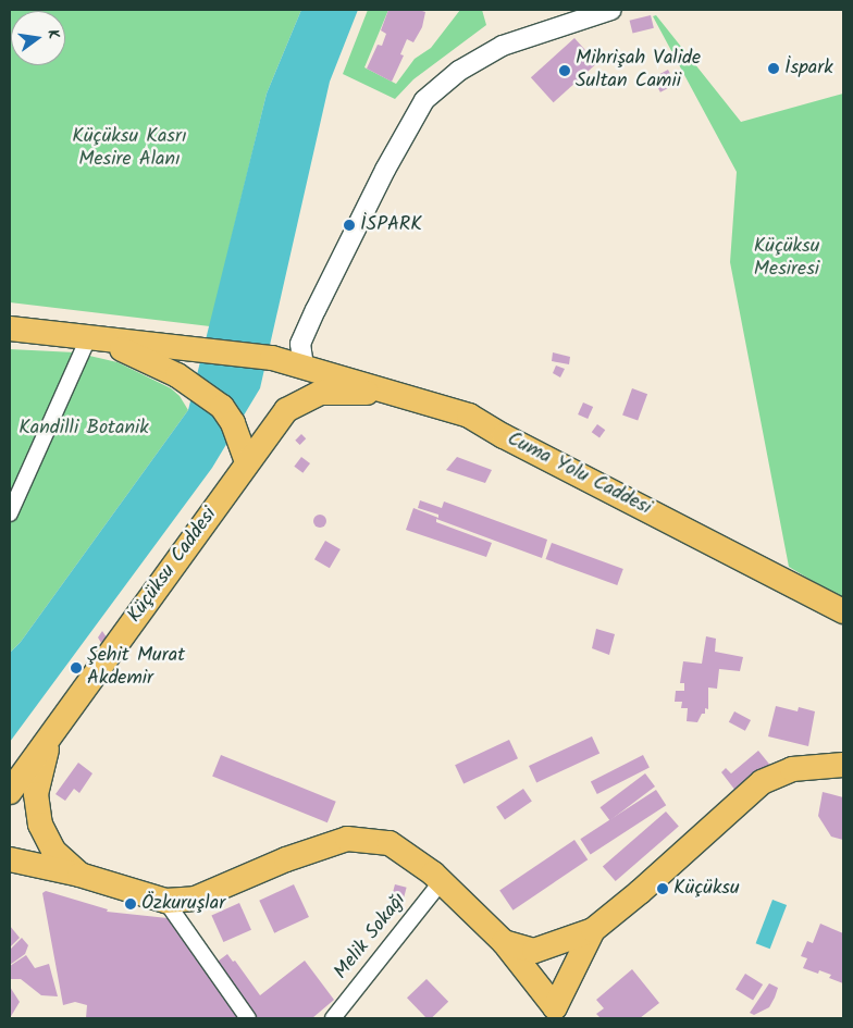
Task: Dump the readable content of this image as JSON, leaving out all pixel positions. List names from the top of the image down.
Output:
{
  "streets": {
    "main road": ["Cuma Yolu Caddesi", "Küçüksu Caddesi"],
    "street": ["Melik Sokağı"]
  },
  "crossings": [
    ["Cuma Yolu Caddesi", "Küçüksu Caddesi"]
  ],
  "parks": ["Küçüksu Kasrı Mesire Alanı", "Küçüksu Mesiresi", "Kandilli Botanik"],
  "places": [
    "İspark",
    "Mihrişah Valide Sultan Camii",
    "İSPARK",
    "Şehit Murat Akdemir",
    "Küçüksu",
    "Özkuruşlar"
  ],
  "north": "right"
}
